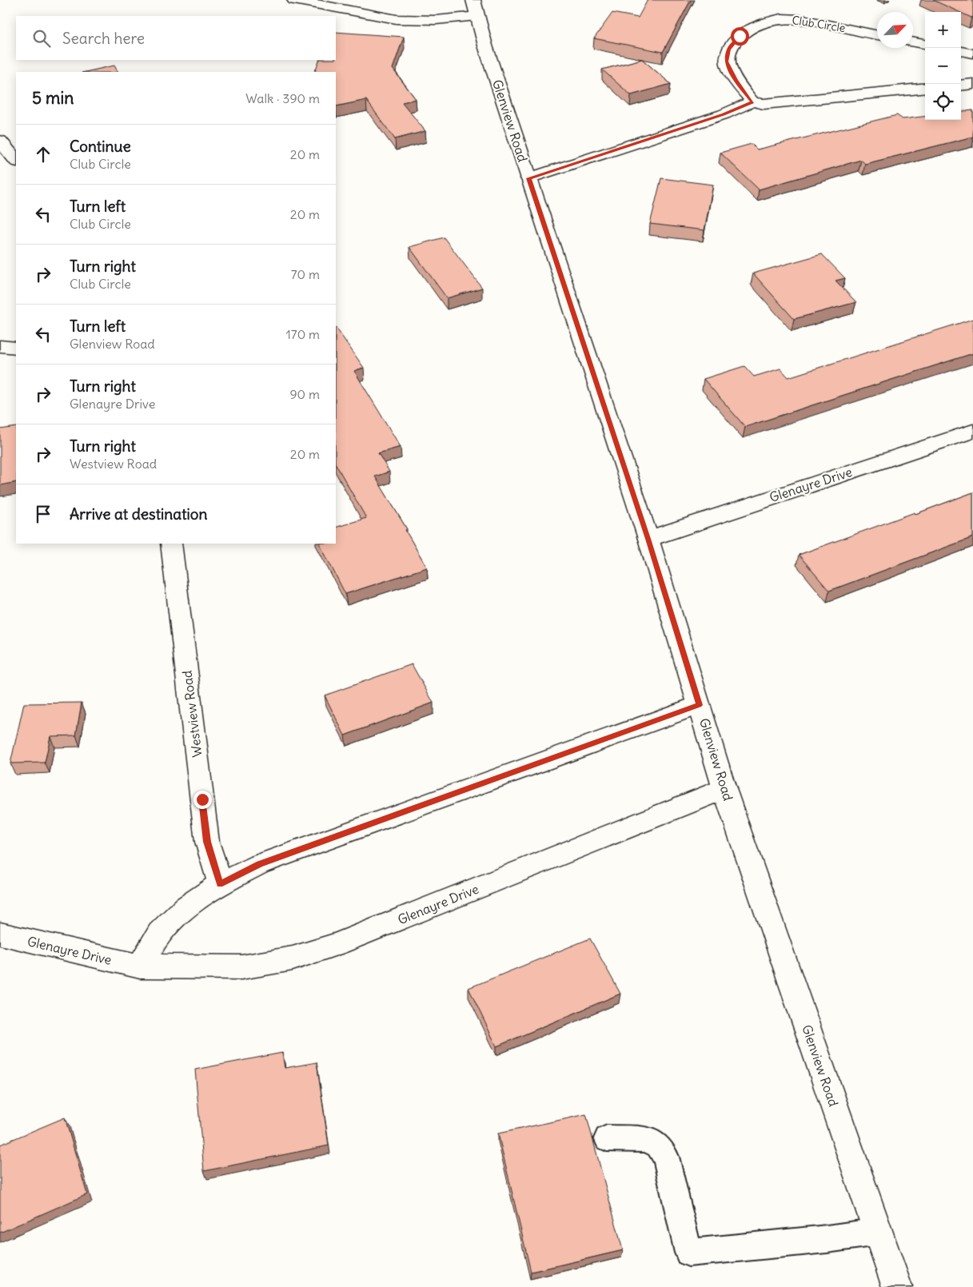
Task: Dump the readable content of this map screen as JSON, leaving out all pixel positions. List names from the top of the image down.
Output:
{
  "streets": {
    "street": [
      "Club Circle",
      "Glenview Road",
      "Glenayre Drive",
      "Westview Road"
    ]
  },
  "crossings": [
    ["Glenview Road", "Glenayre Drive"]
  ],
  "north": "top right",
  "page": {
    "map_buttons": ["+", "−"],
    "search": "Search here",
    "heading": ["5 min", "Walk · 390 m"],
    "list": [
      ["Continue", "Club Circle", "20 m"],
      ["Turn left", "Club Circle", "20 m"],
      ["Turn right", "Club Circle", "70 m"],
      ["Turn left", "Glenview Road", "170 m"],
      ["Turn right", "Glenayre Drive", "90 m"],
      ["Turn right", "Westview Road", "20 m"],
      "Arrive at destination"
    ]
  }
}
